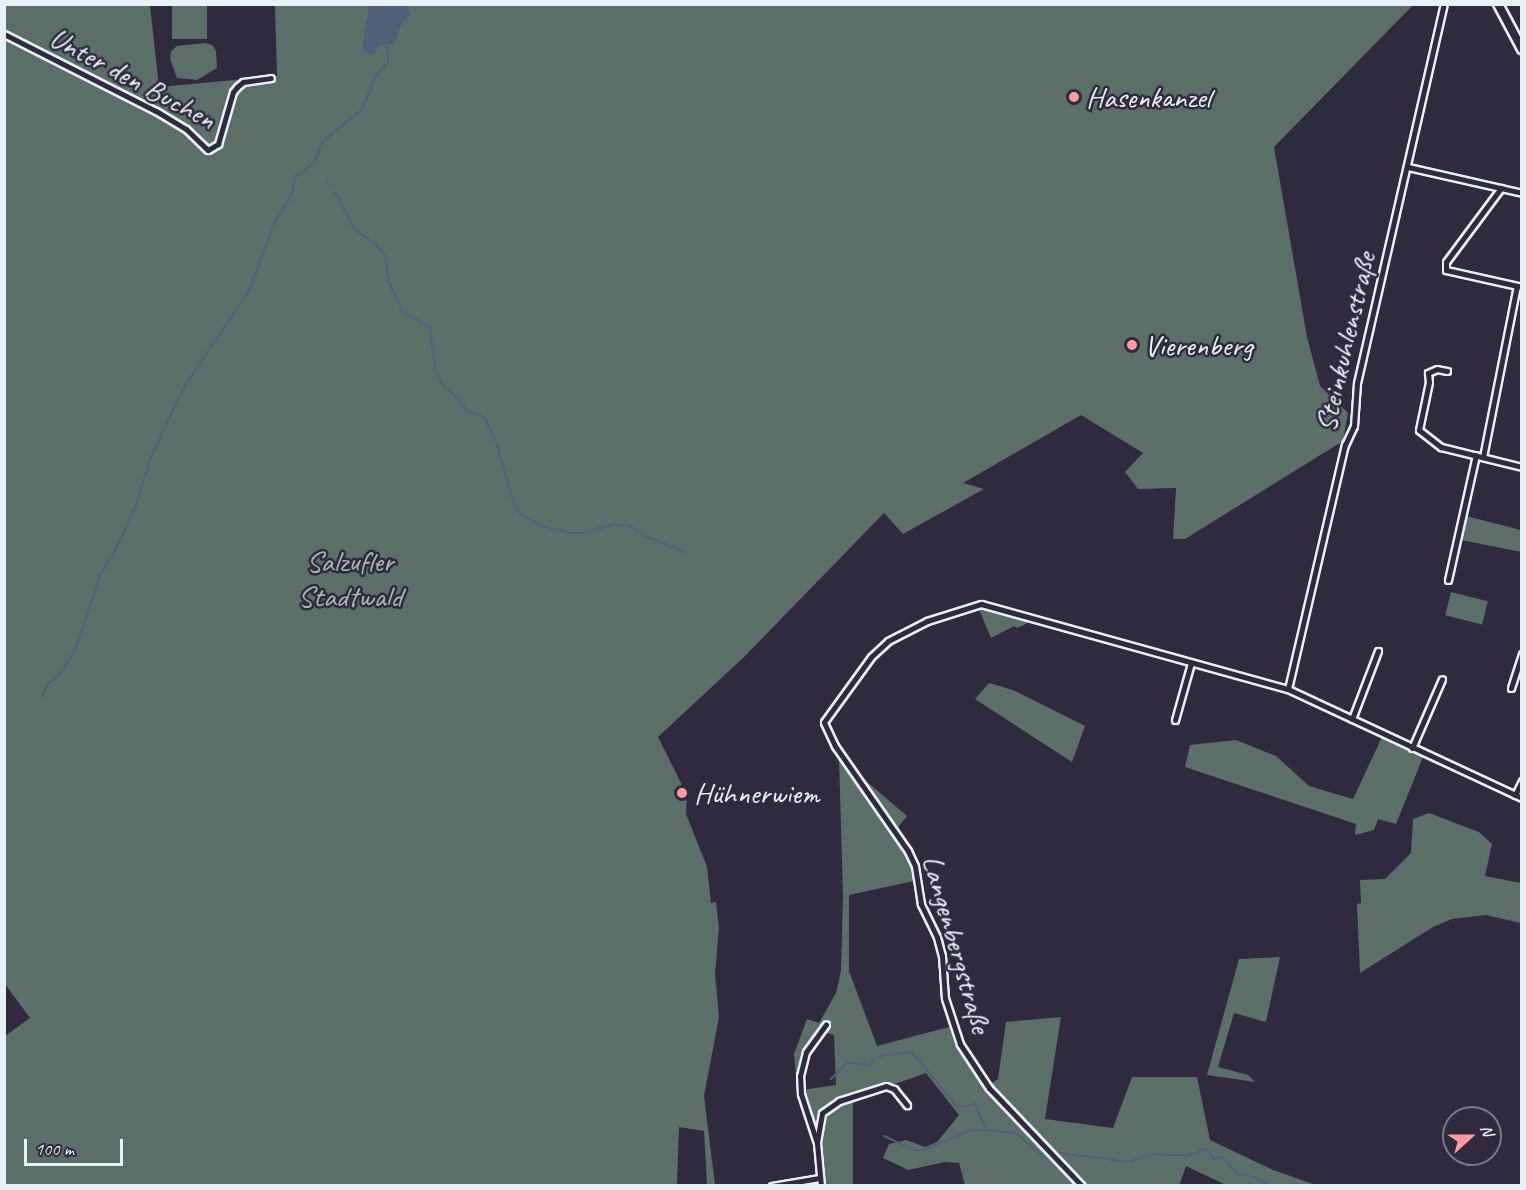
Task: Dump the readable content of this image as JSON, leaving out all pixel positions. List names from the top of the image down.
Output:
{
  "streets": {
    "street": ["Unter den Buchen", "Steinkuhlenstraße", "Langenbergstraße"]
  },
  "crossings": [
    ["Steinkuhlenstraße", "Langenbergstraße"]
  ],
  "parks": ["Salzufler Stadtwald"],
  "places": ["Hasenkanzel", "Vierenberg", "Hühnerwiem"],
  "scale_bar": "100 m",
  "north": "right"
}
